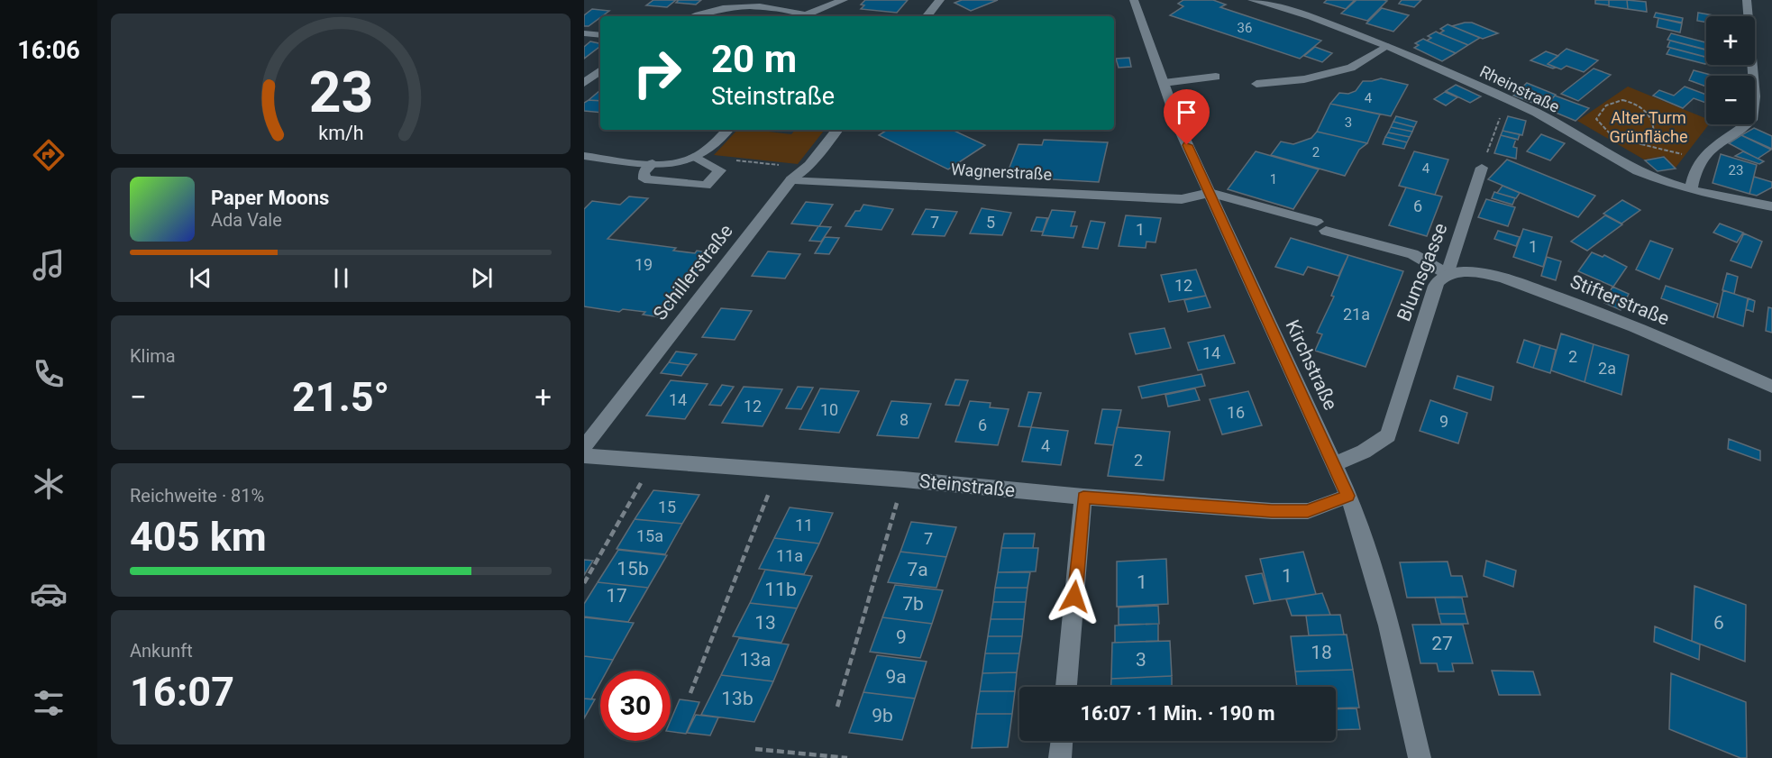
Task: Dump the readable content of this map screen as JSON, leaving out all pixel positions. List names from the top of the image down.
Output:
{
  "streets": {
    "street": [
      "Rheinstraße",
      "Wagnerstraße",
      "Schillerstraße",
      "Blumsgasse",
      "Stifterstraße",
      "Kirchstraße",
      "Steinstraße"
    ]
  },
  "crossings": [
    ["Wagnerstraße", "Schillerstraße"],
    ["Wagnerstraße", "Kirchstraße"],
    ["Blumsgasse", "Stifterstraße"],
    ["Blumsgasse", "Kirchstraße"],
    ["Kirchstraße", "Steinstraße"]
  ],
  "parks": ["Alter Turm Grünfläche"],
  "house_numbers": [
    "36",
    "4",
    "3",
    "2",
    "4",
    "23",
    "1",
    "6",
    "7",
    "5",
    "1",
    "1",
    "19",
    "12",
    "21a",
    "14",
    "2",
    "2a",
    "14",
    "12",
    "10",
    "16",
    "8",
    "9",
    "6",
    "4",
    "2",
    "15",
    "11",
    "15a",
    "7",
    "11a",
    "15b",
    "7a",
    "1",
    "1",
    "11b",
    "17",
    "7b",
    "13",
    "6",
    "9",
    "27",
    "18",
    "13a",
    "3",
    "9a",
    "13b",
    "9b"
  ],
  "page": {
    "tabs": "16:06",
    "map_buttons": ["+", "−"],
    "turn": ["20 m", "Steinstraße"],
    "song": ["Paper Moons", "Ada Vale"],
    "tile": [
      "Klima",
      ["Reichweite · 81%", "405 km"],
      ["Ankunft", "16:07"]
    ],
    "heat": ["−", "21.5°", "+"],
    "limit": "30",
    "trip": "16:07 · 1 Min. · 190 m",
    "gauge": ["23", "km/h"]
  }
}
